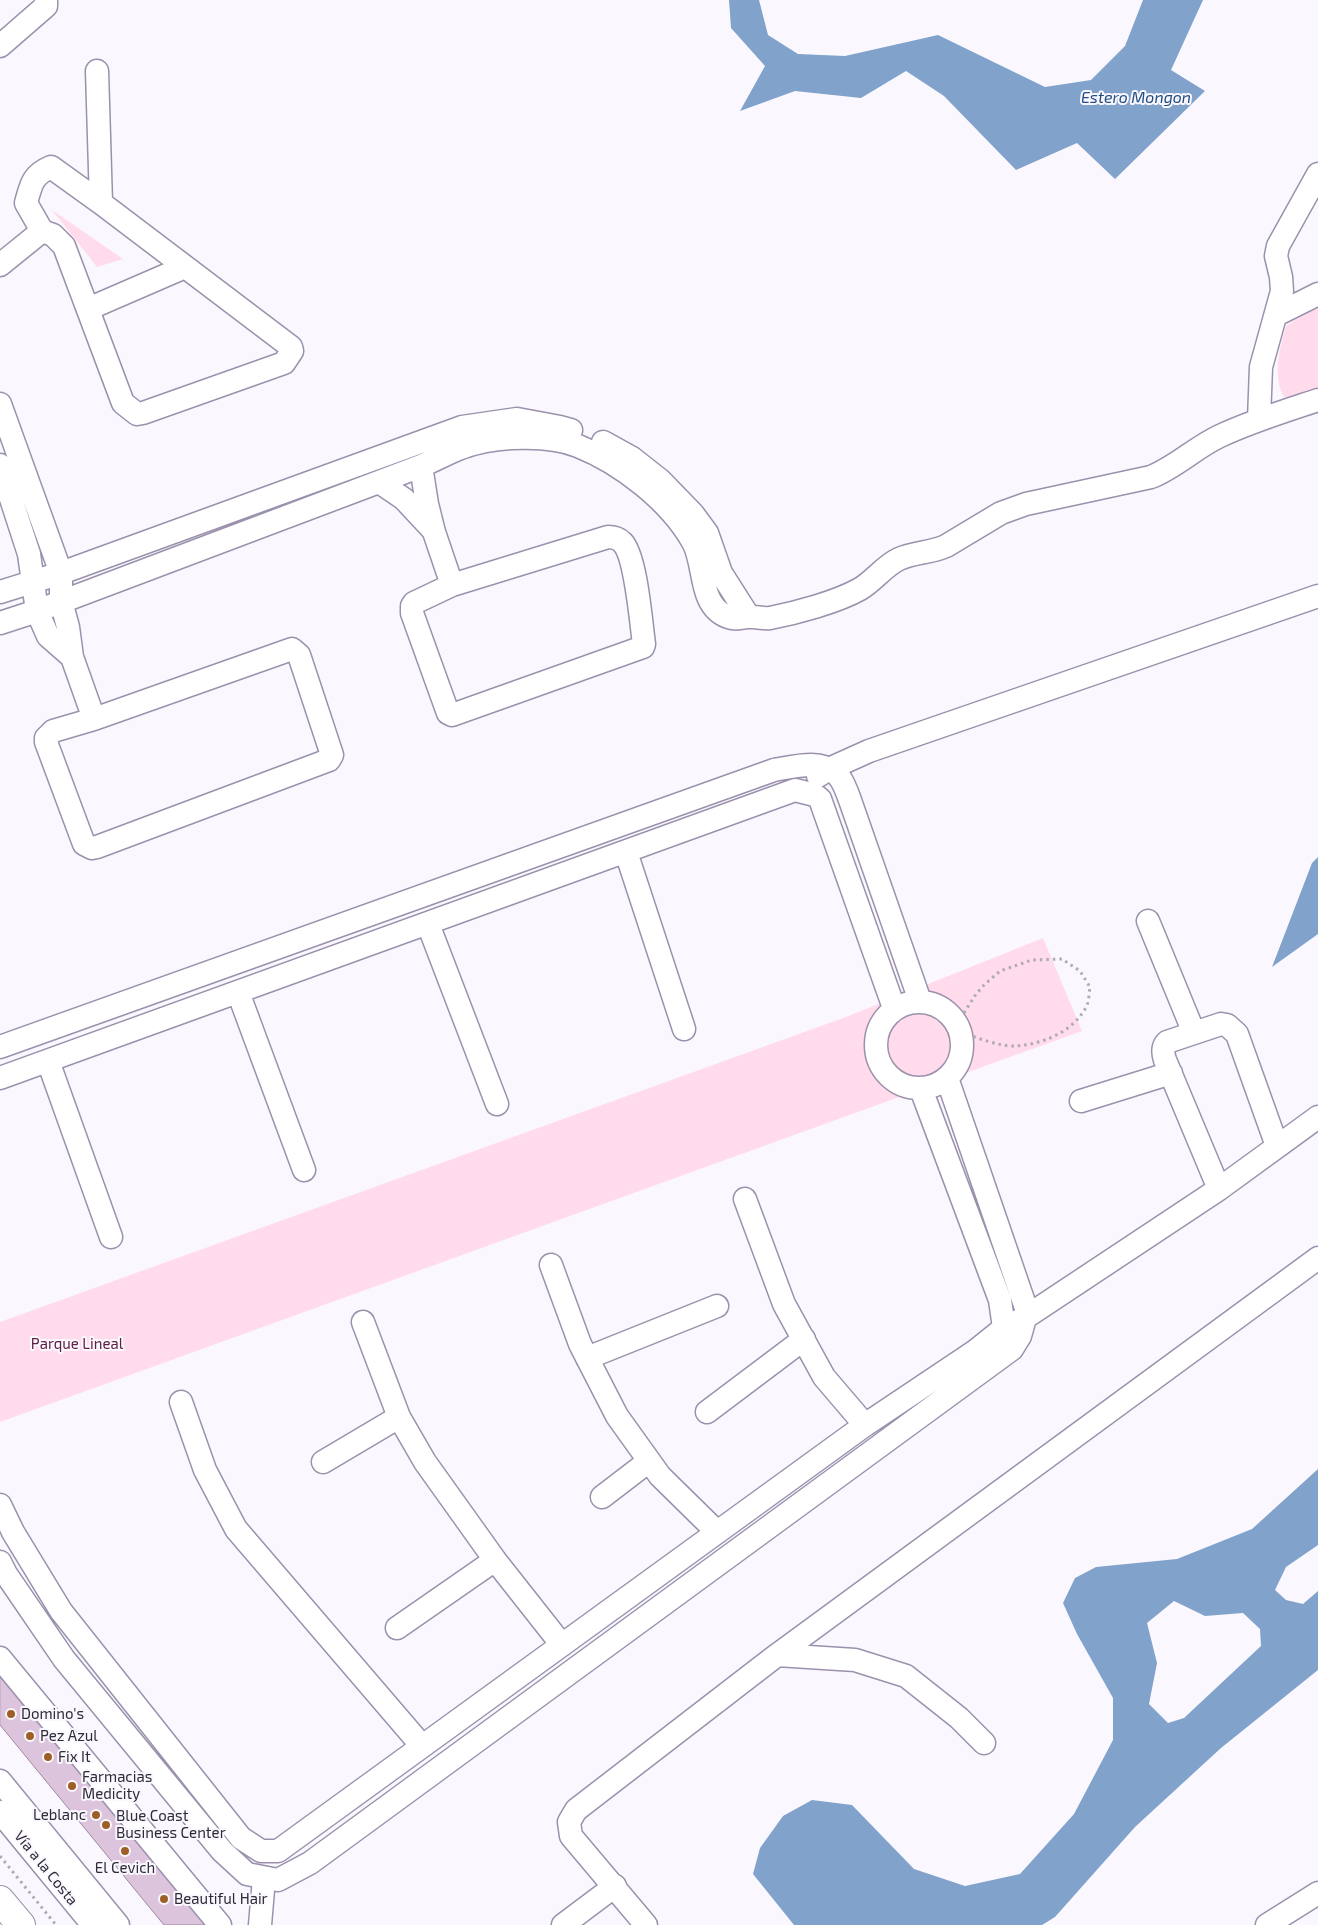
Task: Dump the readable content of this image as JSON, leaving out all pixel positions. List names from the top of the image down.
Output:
{
  "streets": {
    "street": ["Vía a la Costa"]
  },
  "water": ["Estero Mongon"],
  "parks": ["Parque Lineal"],
  "places": [
    "Domino's",
    "Pez Azul",
    "Fix It",
    "Farmacias Medicity",
    "Leblanc",
    "Blue Coast Business Center",
    "El Cevich",
    "Beautiful Hair"
  ]
}
